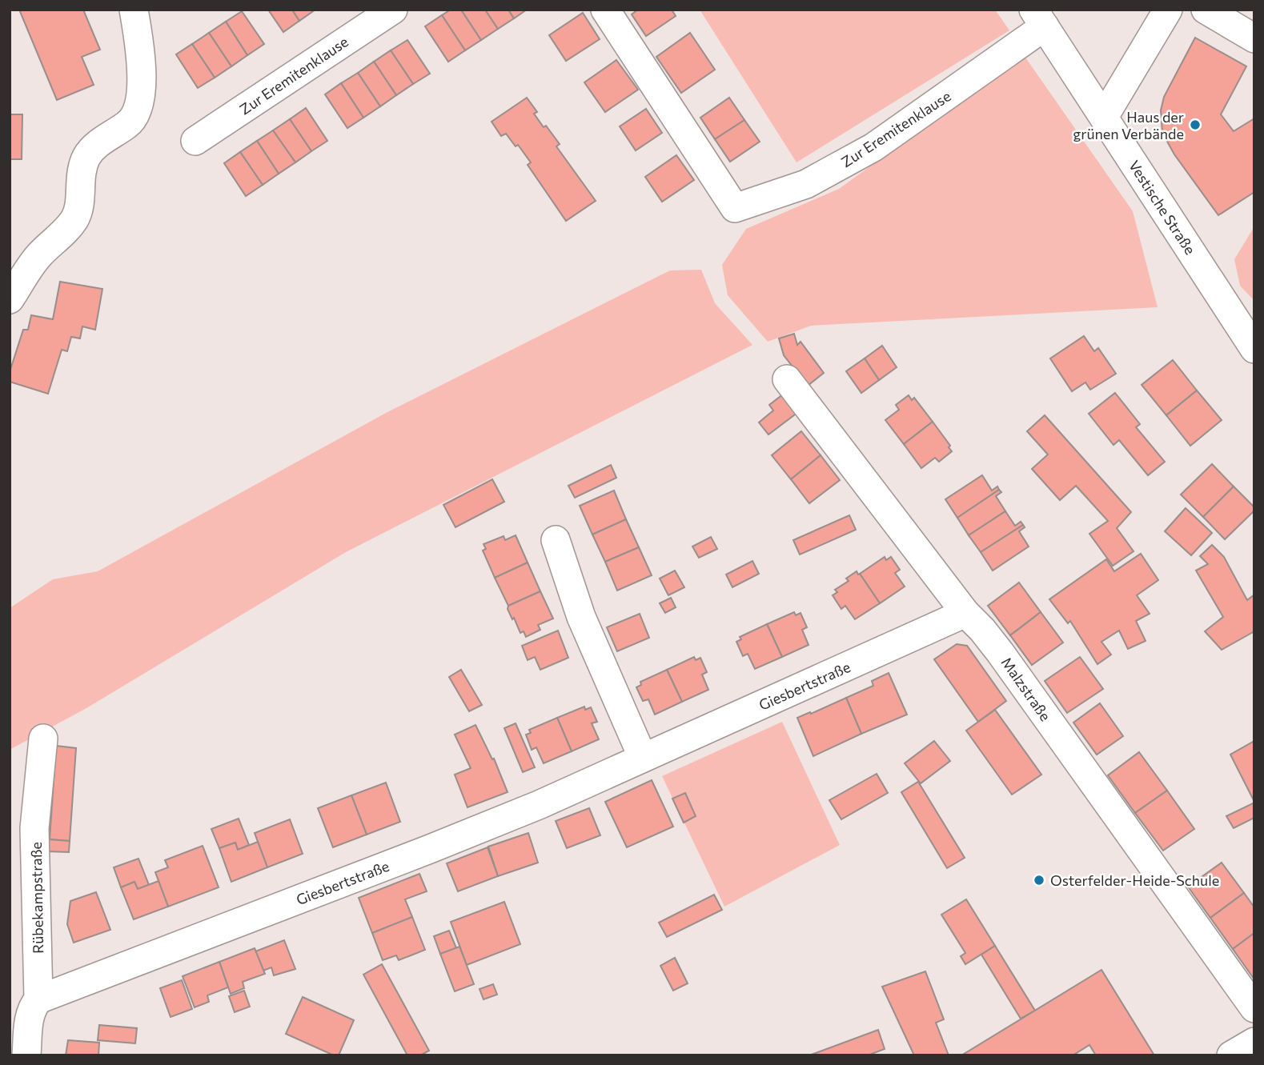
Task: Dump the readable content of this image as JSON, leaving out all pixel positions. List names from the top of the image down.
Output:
{
  "streets": {
    "street": [
      "Zur Eremitenklause",
      "Vestische Straße",
      "Giesbertstraße",
      "Malzstraße",
      "Rübekampstraße"
    ]
  },
  "crossings": [
    ["Zur Eremitenklause", "Vestische Straße"],
    ["Giesbertstraße", "Malzstraße"],
    ["Giesbertstraße", "Rübekampstraße"]
  ],
  "places": ["Haus der grünen Verbände", "Osterfelder-Heide-Schule"]
}
